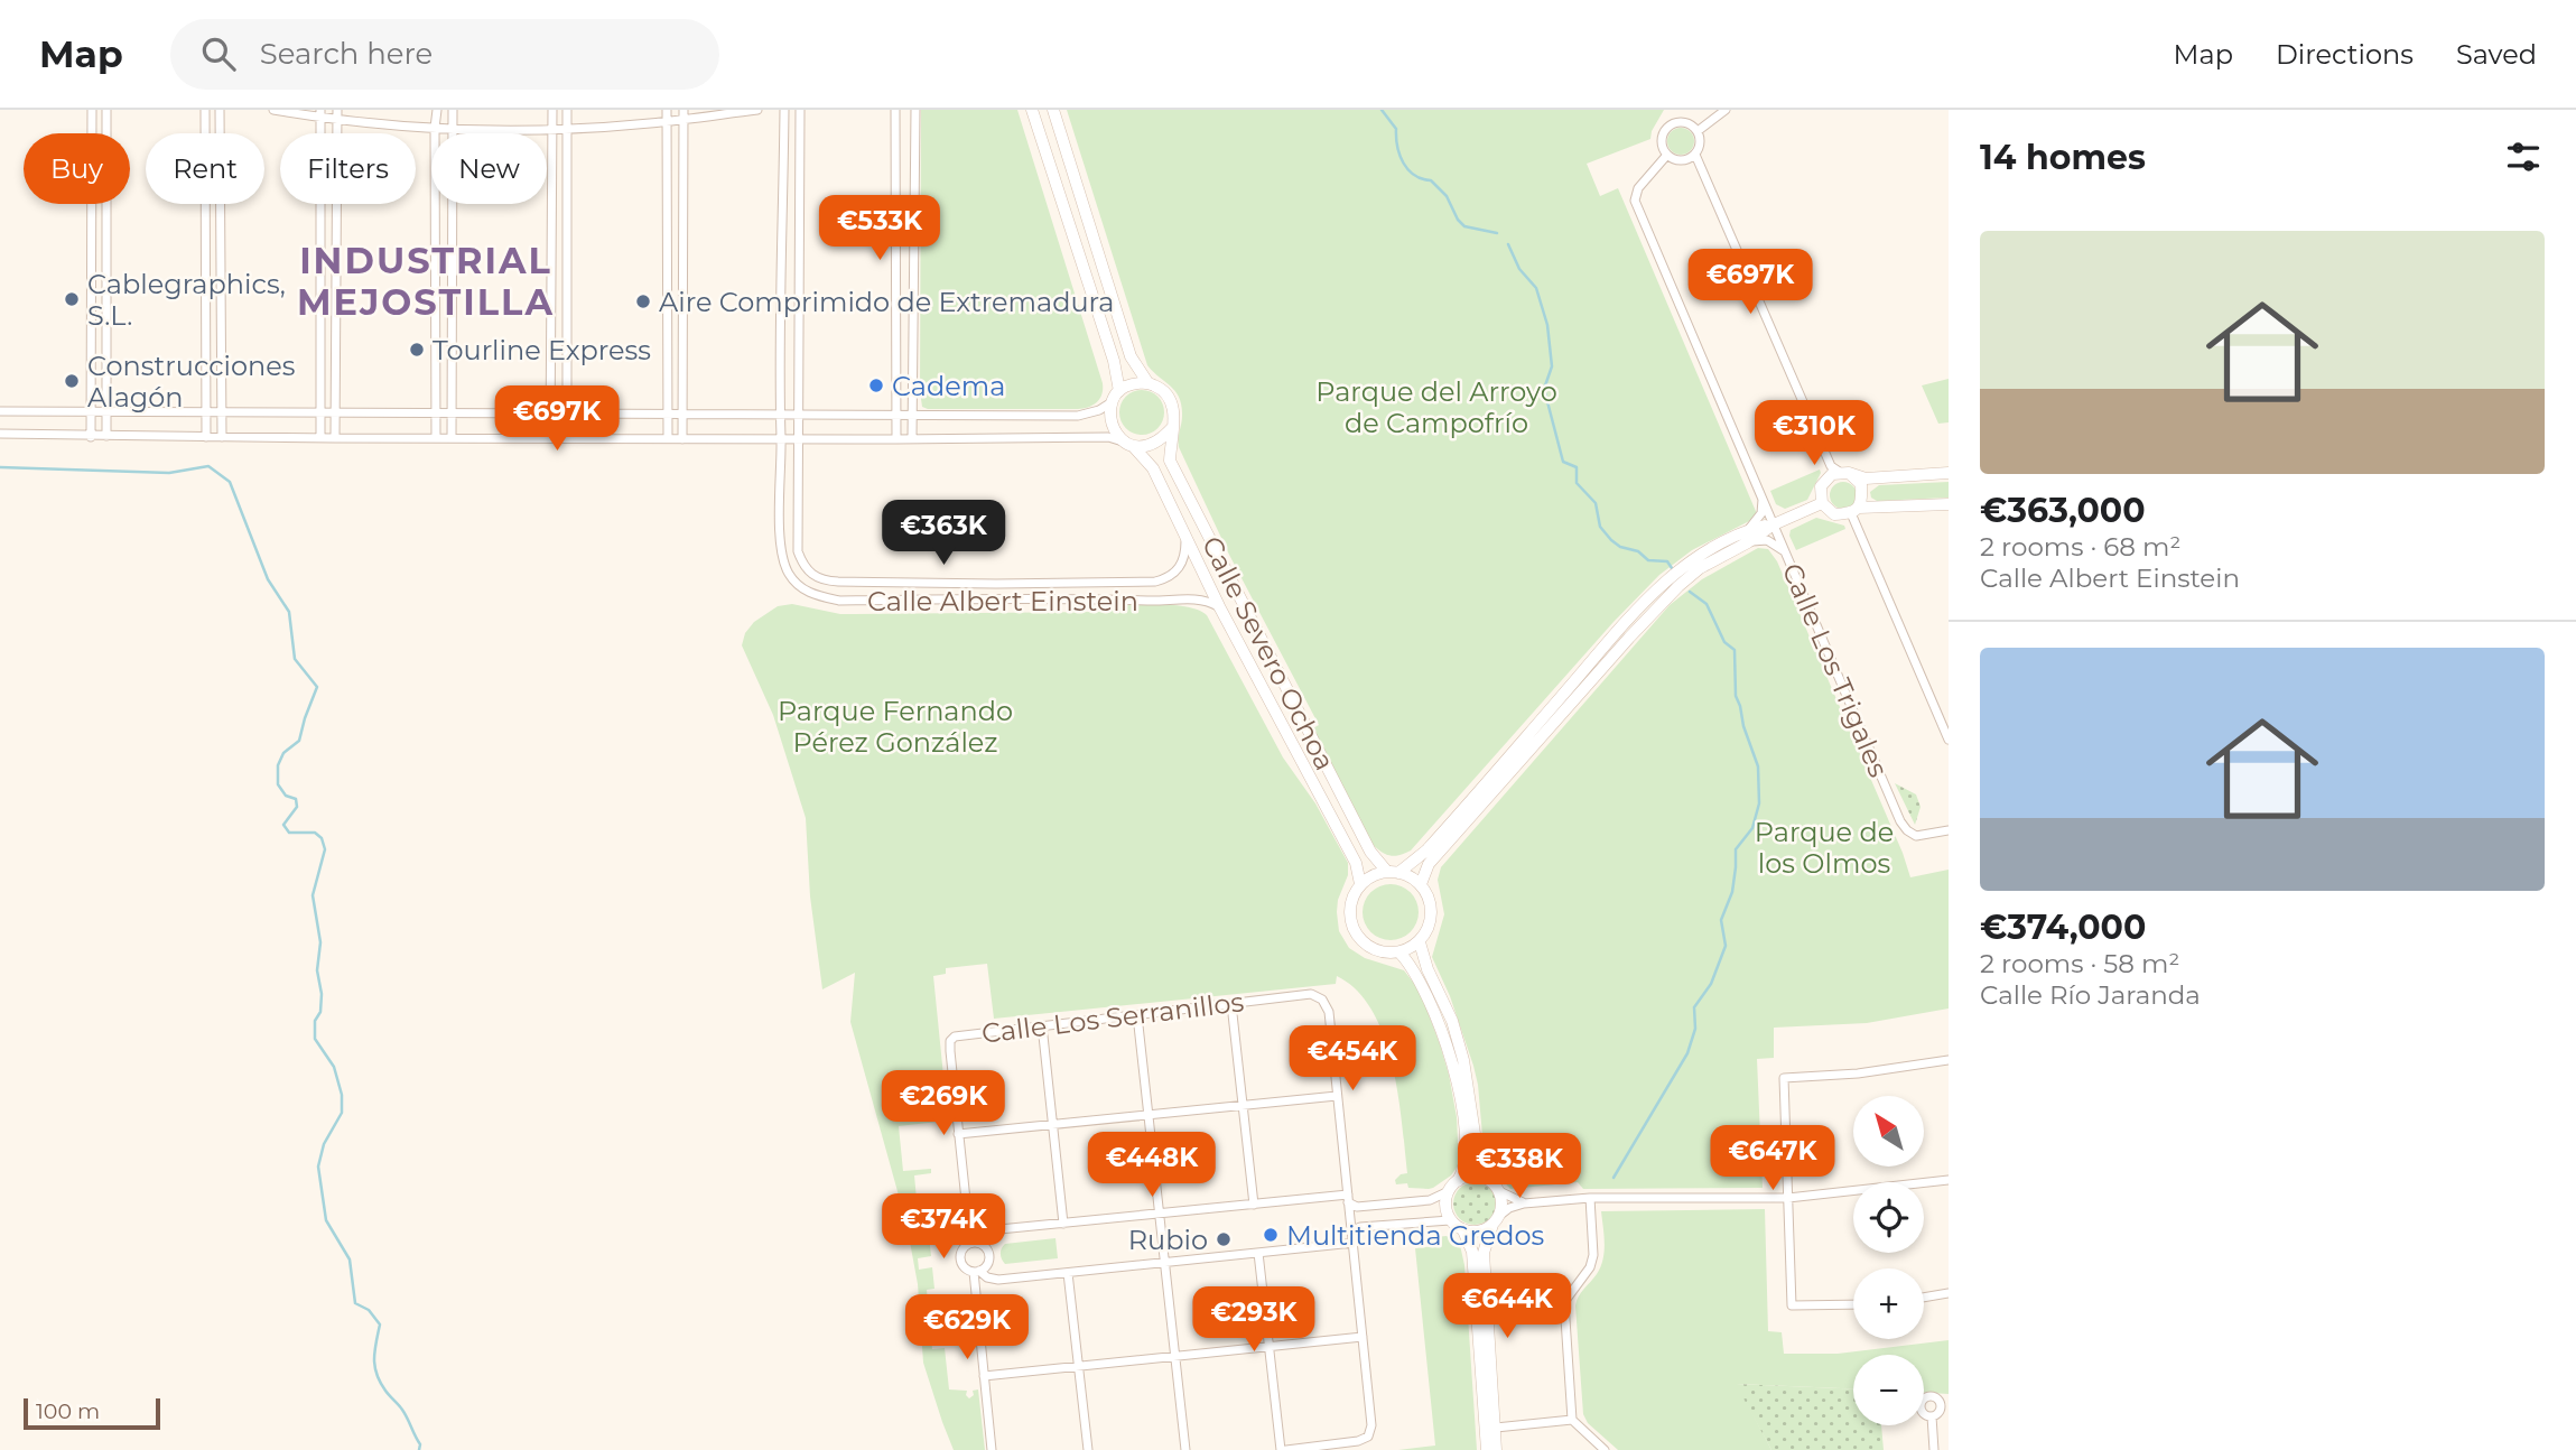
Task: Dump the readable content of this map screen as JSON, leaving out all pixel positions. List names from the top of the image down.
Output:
{
  "streets": {
    "main road": ["Calle Severo Ochoa"],
    "street": ["Calle Albert Einstein", "Calle Los Trigales", "Calle Los Serranillos"]
  },
  "crossings": [
    ["Calle Albert Einstein", "Calle Severo Ochoa"]
  ],
  "districts": ["INDUSTRIAL MEJOSTILLA"],
  "parks": ["Parque del Arroyo de Campofrío", "Parque Fernando Pérez González", "Parque de los Olmos"],
  "places": [
    "Cablegraphics, S.L.",
    "Aire Comprimido de Extremadura",
    "Tourline Express",
    "Construcciones Alagón",
    "Cadema",
    "Multitienda Gredos",
    "Rubio"
  ],
  "scale_bar": "100 m",
  "north": "top left",
  "page": {
    "header": "Map",
    "search": "Search here",
    "nav": ["Map", "Directions", "Saved"],
    "heading": "14 homes",
    "chip": [
      "Buy",
      "Rent",
      "Filters",
      "New"
    ],
    "price": [
      "€533K",
      "€697K",
      "€697K",
      "€310K",
      "€363K",
      "€454K",
      "€269K",
      "€647K",
      "€448K",
      "€338K",
      "€374K",
      "€644K",
      "€293K",
      "€629K"
    ],
    "list": [
      {
        "name": "€363,000",
        "note": "2 rooms · 68 m² · Calle Albert Einstein"
      },
      {
        "name": "€374,000",
        "note": "2 rooms · 58 m² · Calle Río Jaranda"
      }
    ],
    "map_buttons": ["+", "−"],
    "scale": "100 m"
  }
}
